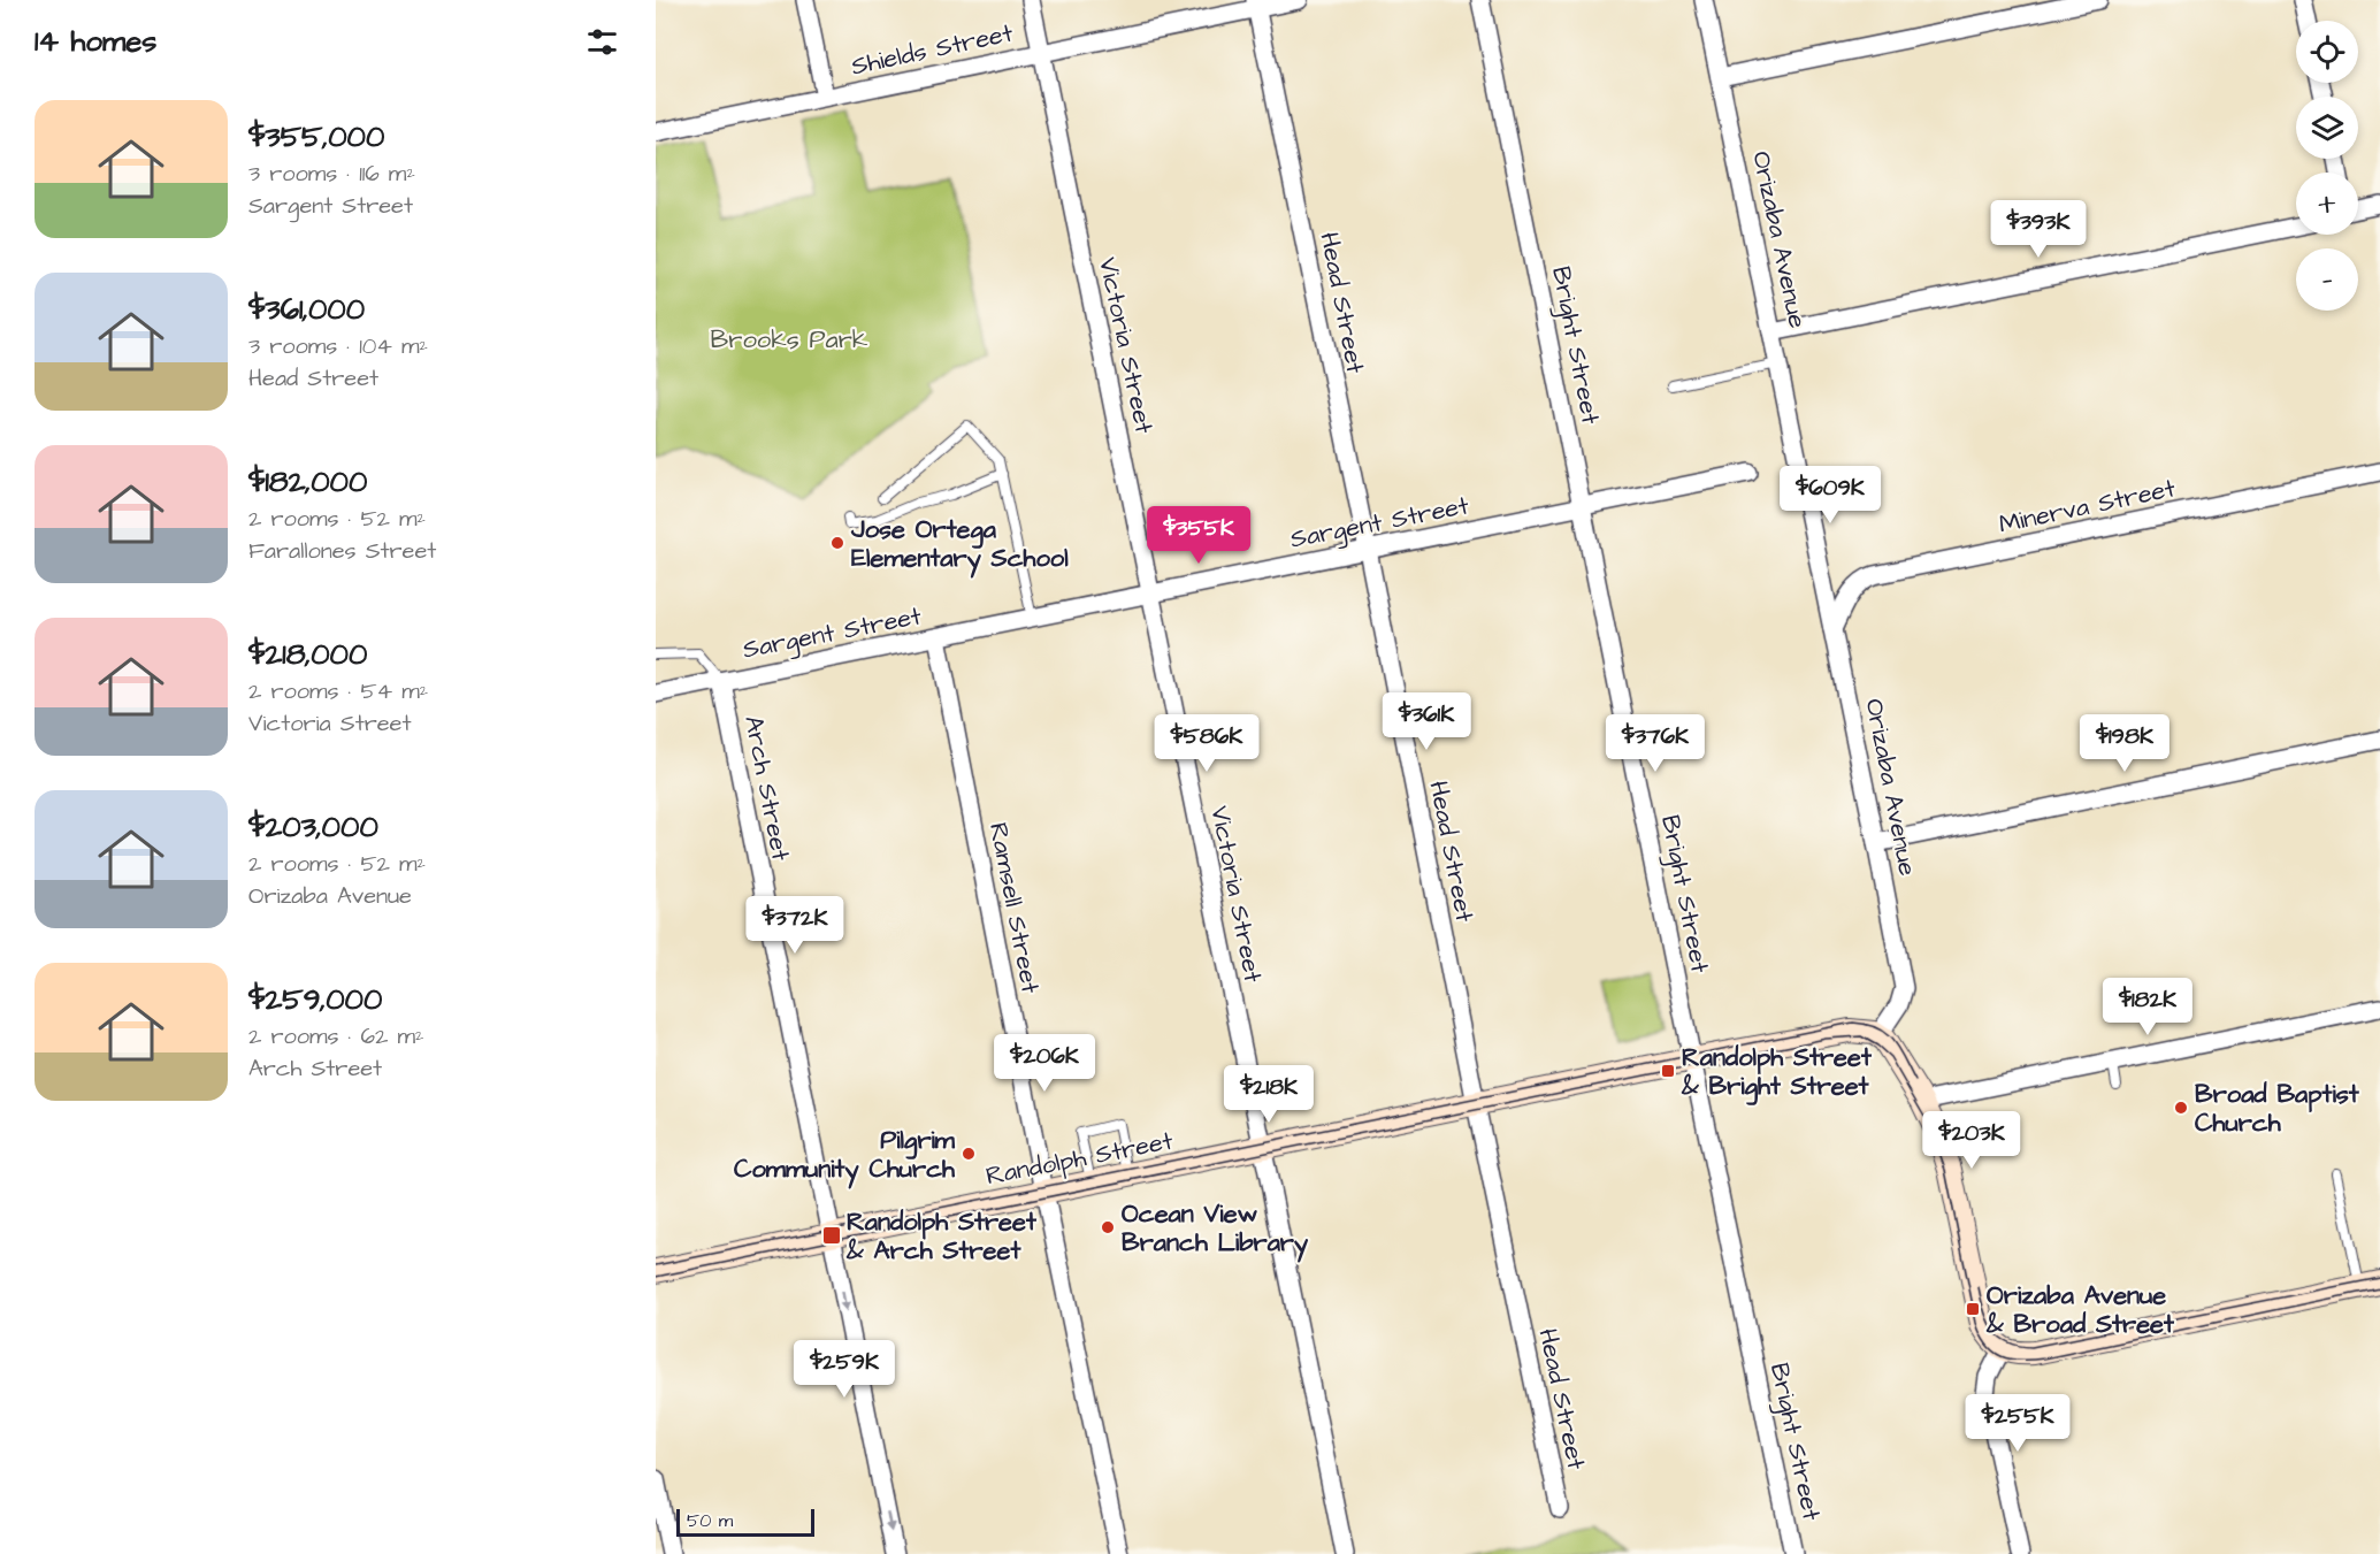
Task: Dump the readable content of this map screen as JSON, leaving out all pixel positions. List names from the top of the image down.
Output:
{
  "streets": {
    "street": [
      "Shields Street",
      "Orizaba Avenue",
      "Head Street",
      "Victoria Street",
      "Bright Street",
      "Minerva Street",
      "Sargent Street",
      "Arch Street",
      "Ramsell Street",
      "Randolph Street"
    ]
  },
  "crossings": [
    ["Shields Street", "Head Street"],
    ["Shields Street", "Victoria Street"],
    ["Orizaba Avenue", "Minerva Street"],
    ["Orizaba Avenue", "Randolph Street"],
    ["Head Street", "Sargent Street"],
    ["Head Street", "Randolph Street"],
    ["Victoria Street", "Sargent Street"],
    ["Victoria Street", "Randolph Street"],
    ["Bright Street", "Sargent Street"],
    ["Bright Street", "Randolph Street"],
    ["Sargent Street", "Arch Street"],
    ["Sargent Street", "Ramsell Street"],
    ["Arch Street", "Randolph Street"],
    ["Ramsell Street", "Randolph Street"]
  ],
  "one_way": ["Arch Street"],
  "parks": ["Brooks Park"],
  "places": {
    "other": [
      "Jose Ortega Elementary School",
      "Broad Baptist Church",
      "Pilgrim Community Church",
      "Ocean View Branch Library"
    ],
    "transit": ["Randolph Street & Bright Street", "Randolph Street & Arch Street", "Orizaba Avenue & Broad Street"]
  },
  "scale_bar": "50 m",
  "page": {
    "heading": "14 homes",
    "map_buttons": ["+", "−"],
    "list": [
      {
        "name": "$355,000",
        "note": "3 rooms · 116 m² · Sargent Street"
      },
      {
        "name": "$361,000",
        "note": "3 rooms · 104 m² · Head Street"
      },
      {
        "name": "$182,000",
        "note": "2 rooms · 52 m² · Farallones Street"
      },
      {
        "name": "$218,000",
        "note": "2 rooms · 54 m² · Victoria Street"
      },
      {
        "name": "$203,000",
        "note": "2 rooms · 52 m² · Orizaba Avenue"
      },
      {
        "name": "$259,000",
        "note": "2 rooms · 62 m² · Arch Street"
      }
    ],
    "price": [
      "$393K",
      "$609K",
      "$355K",
      "$361K",
      "$586K",
      "$376K",
      "$198K",
      "$372K",
      "$182K",
      "$206K",
      "$218K",
      "$203K",
      "$259K",
      "$255K"
    ],
    "scale": "50 m"
  }
}
